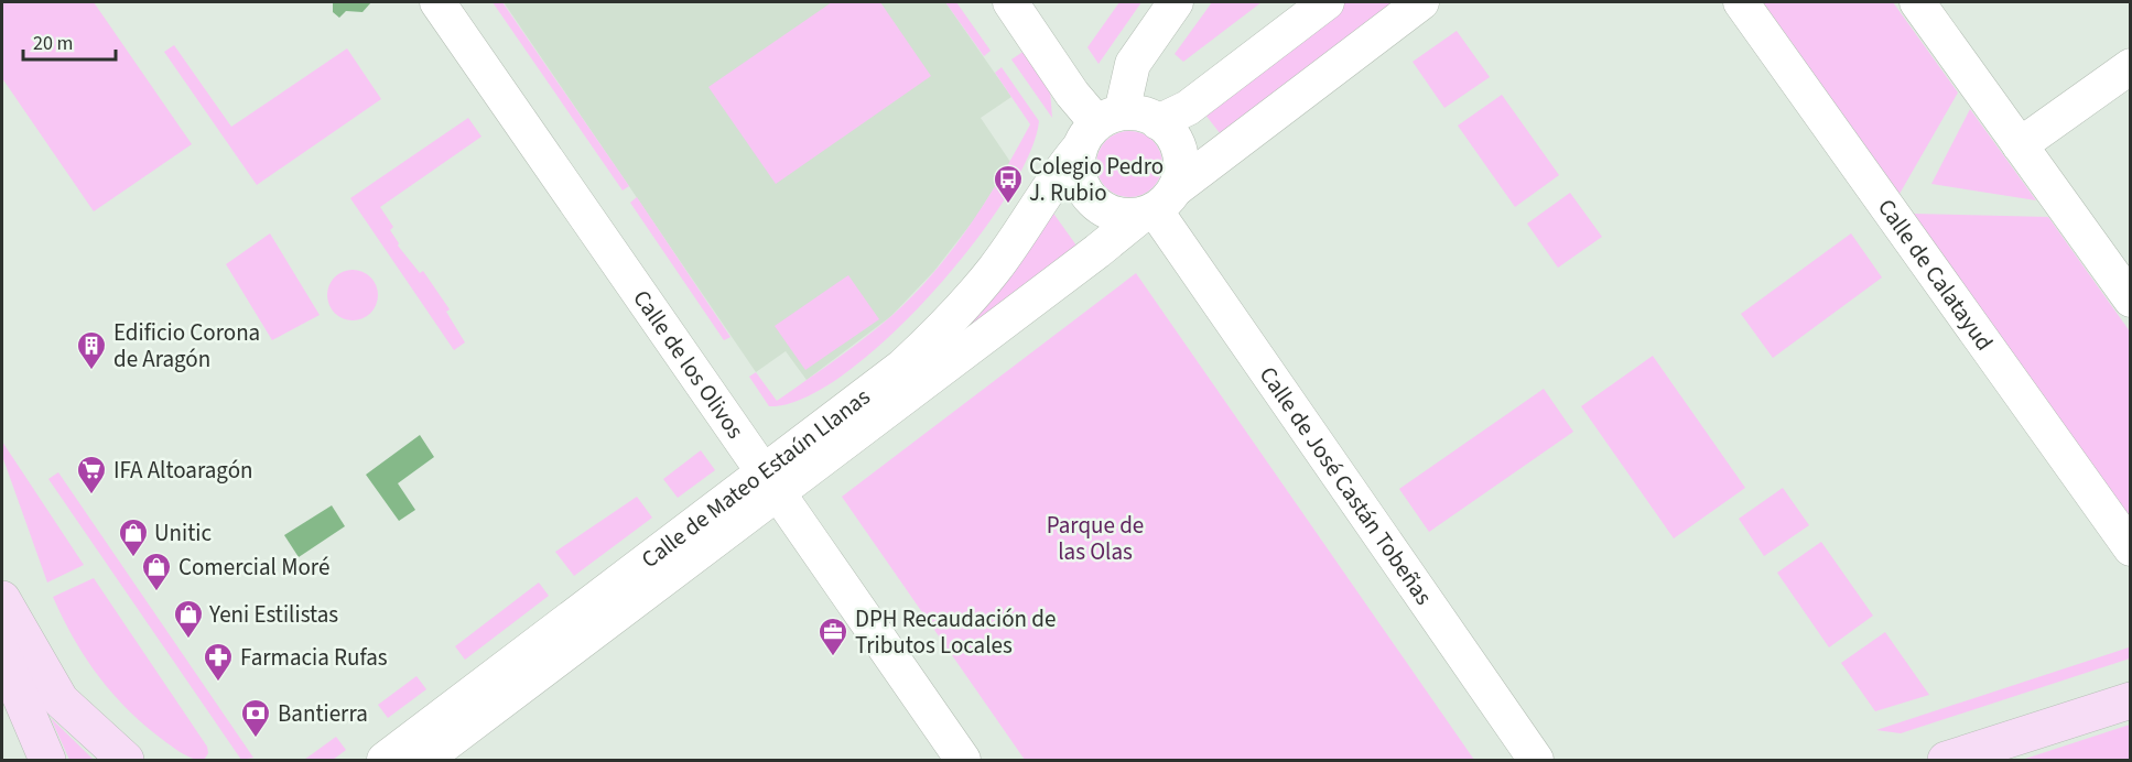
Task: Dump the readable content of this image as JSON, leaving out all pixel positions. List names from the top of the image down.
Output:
{
  "streets": {
    "street": [
      "Calle de Calatayud",
      "Calle de los Olivos",
      "Calle de Mateo Estaún Llanas",
      "Calle de José Castán Tobeñas"
    ]
  },
  "crossings": [
    ["Calle de los Olivos", "Calle de Mateo Estaún Llanas"],
    ["Calle de Mateo Estaún Llanas", "Calle de José Castán Tobeñas"]
  ],
  "parks": ["Parque de las Olas"],
  "places": {
    "bus stop": ["Colegio Pedro J. Rubio"],
    "building": ["Edificio Corona de Aragón"],
    "supermarket": ["IFA Altoaragón"],
    "shop": ["Unitic", "Comercial Moré", "Yeni Estilistas"],
    "office": ["DPH Recaudación de Tributos Locales"],
    "pharmacy": ["Farmacia Rufas"],
    "bank": ["Bantierra"]
  },
  "scale_bar": "20 m"
}
